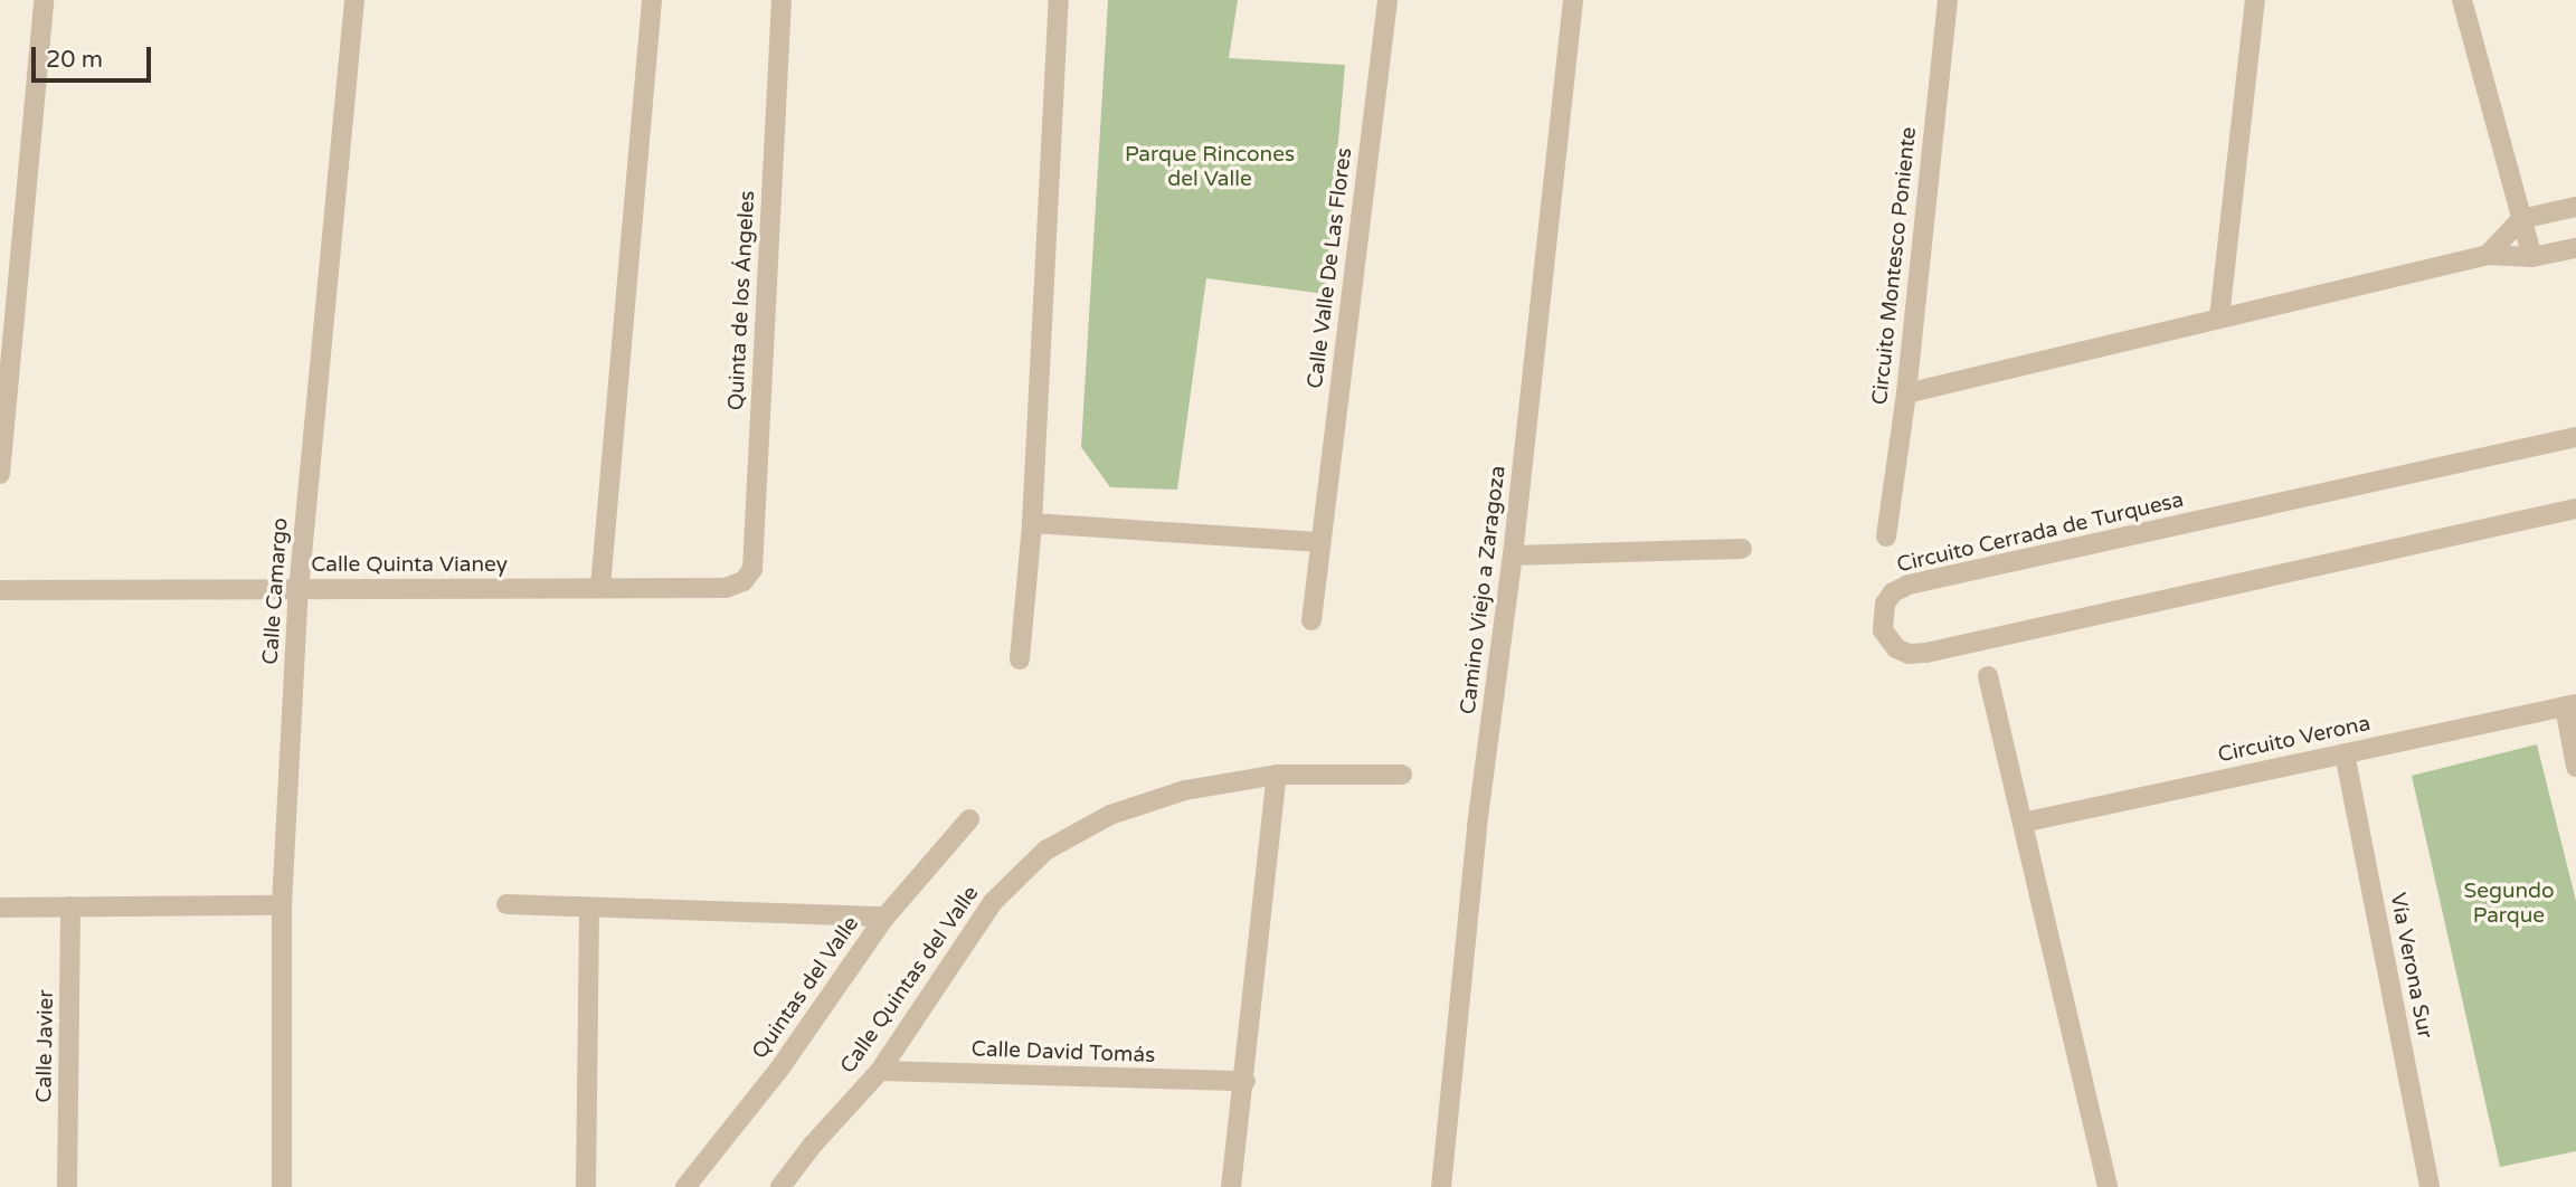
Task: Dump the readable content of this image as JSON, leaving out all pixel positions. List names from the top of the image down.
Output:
{
  "streets": {
    "street": [
      "Circuito Montesco Poniente",
      "Calle Valle De Las Flores",
      "Quinta de los Ángeles",
      "Circuito Cerrada de Turquesa",
      "Calle Quinta Vianey",
      "Camino Viejo a Zaragoza",
      "Calle Camargo",
      "Circuito Verona",
      "Vía Verona Sur",
      "Calle Quintas del Valle",
      "Quintas del Valle",
      "Calle Javier",
      "Calle David Tomás"
    ]
  },
  "crossings": [
    ["Quinta de los Ángeles", "Calle Quinta Vianey"],
    ["Calle Quinta Vianey", "Calle Camargo"],
    ["Circuito Verona", "Vía Verona Sur"],
    ["Calle Quintas del Valle", "Calle David Tomás"]
  ],
  "parks": ["Parque Rincones del Valle", "Segundo Parque"],
  "scale_bar": "20 m"
}
